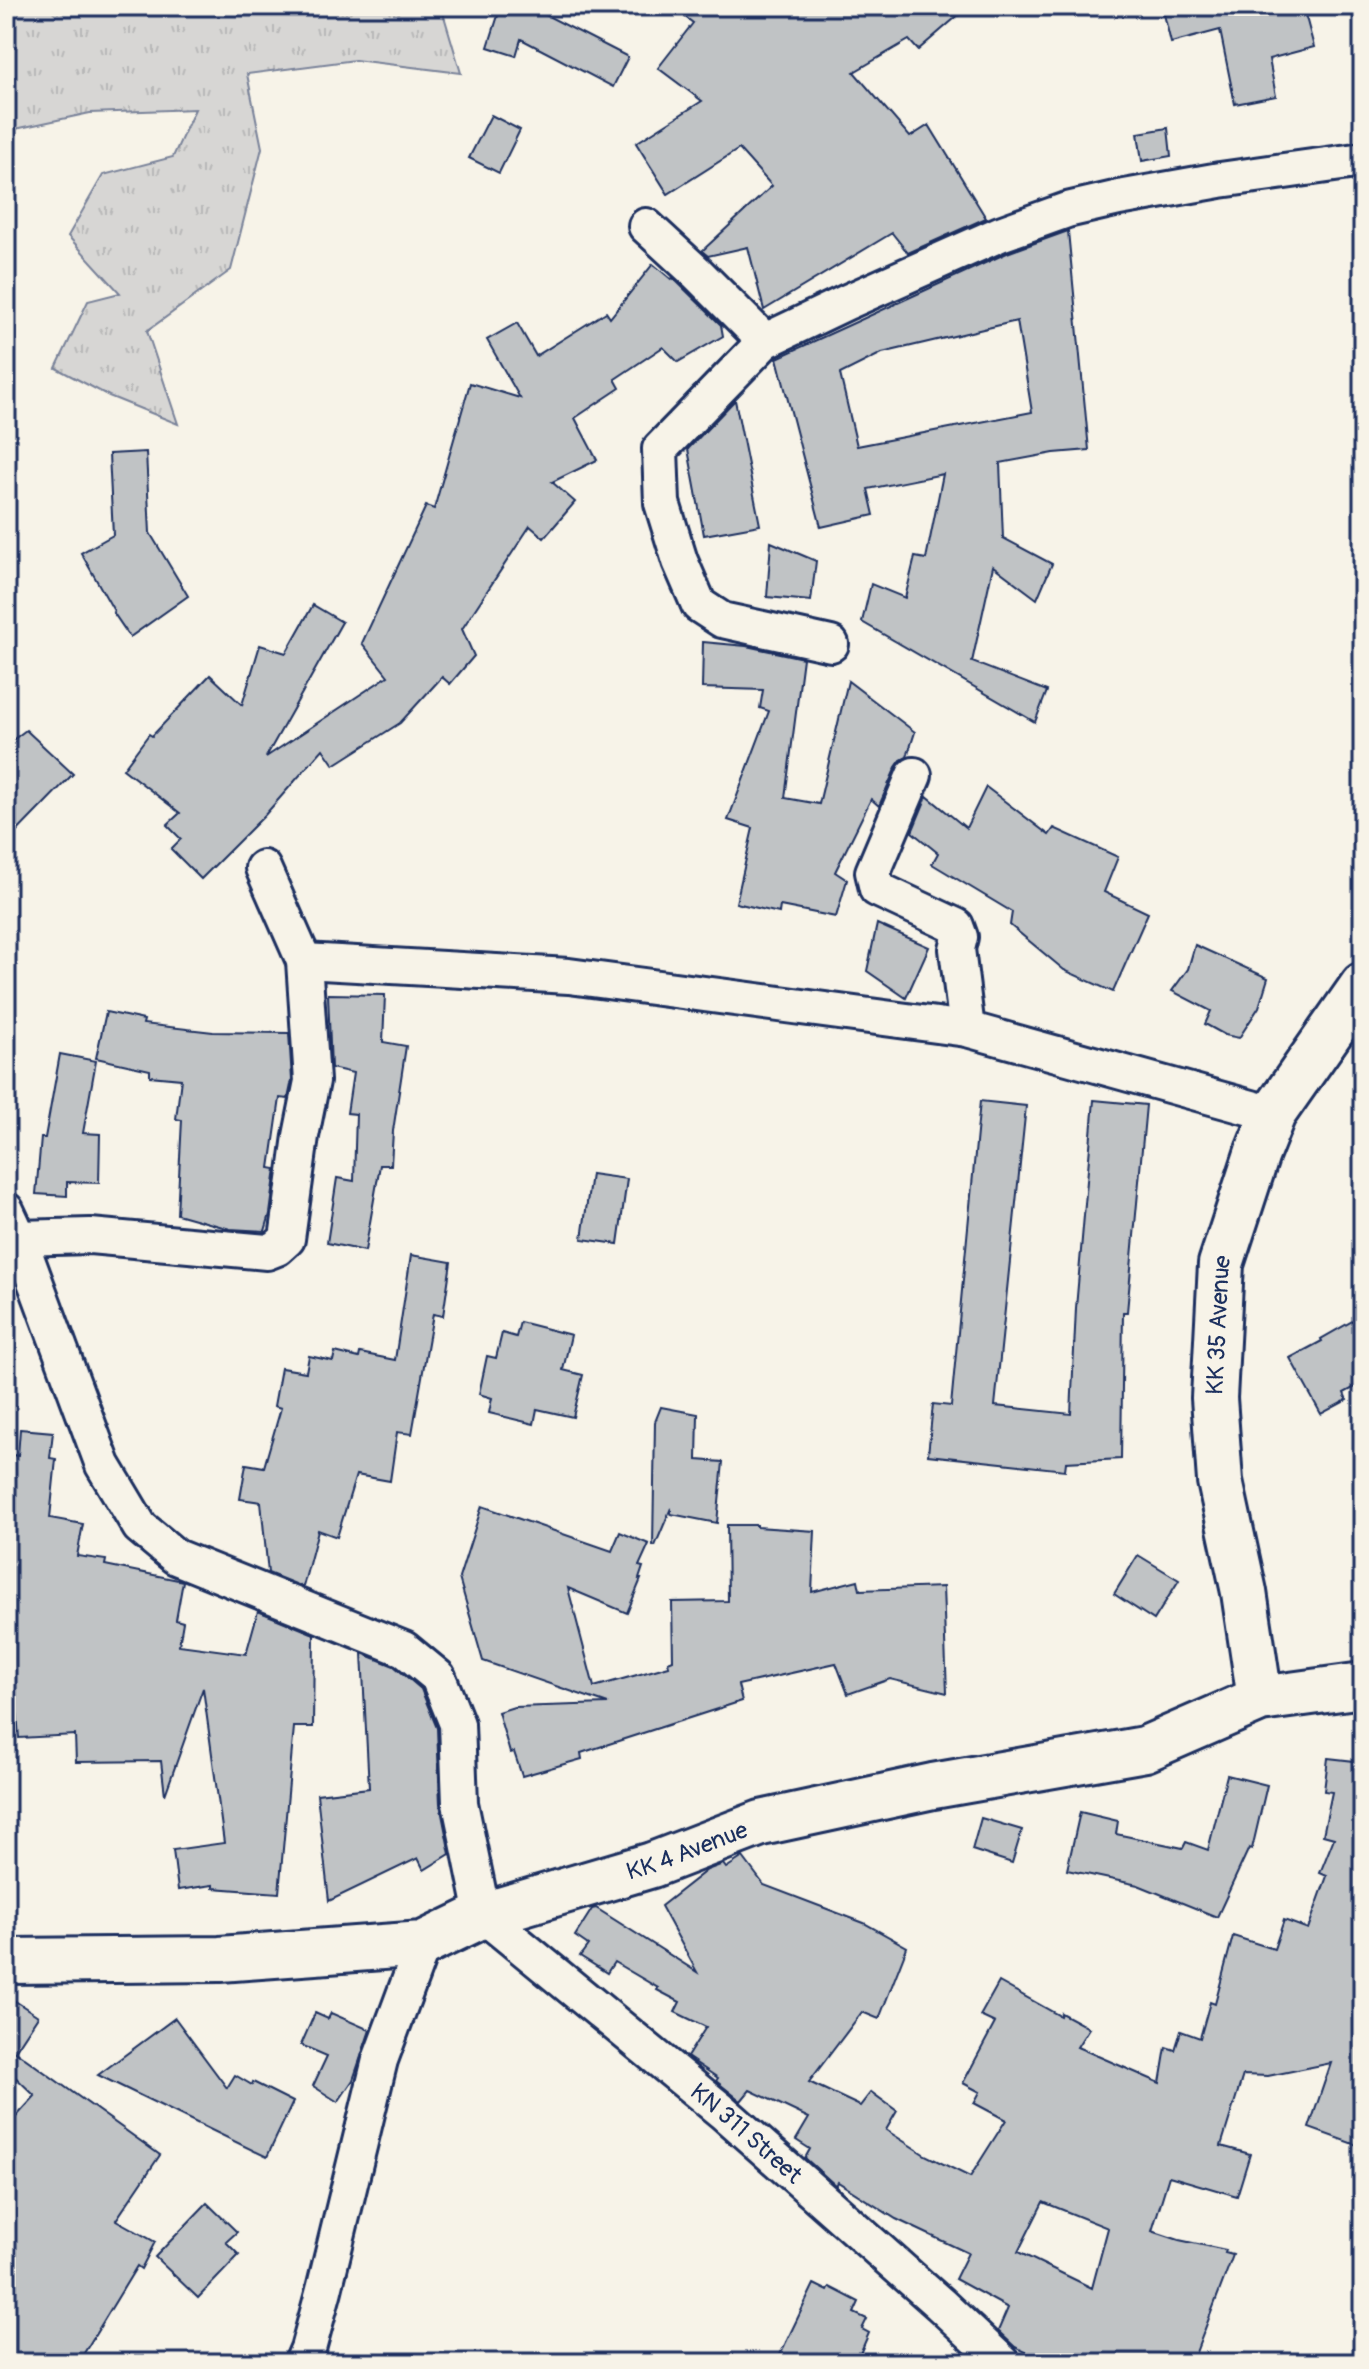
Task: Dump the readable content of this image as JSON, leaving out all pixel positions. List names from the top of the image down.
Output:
{
  "streets": {
    "main road": ["KK 35 Avenue", "KK 4 Avenue"],
    "street": ["KN 311 Street"]
  },
  "crossings": [
    ["KK 35 Avenue", "KK 4 Avenue"],
    ["KK 4 Avenue", "KN 311 Street"]
  ]
}
